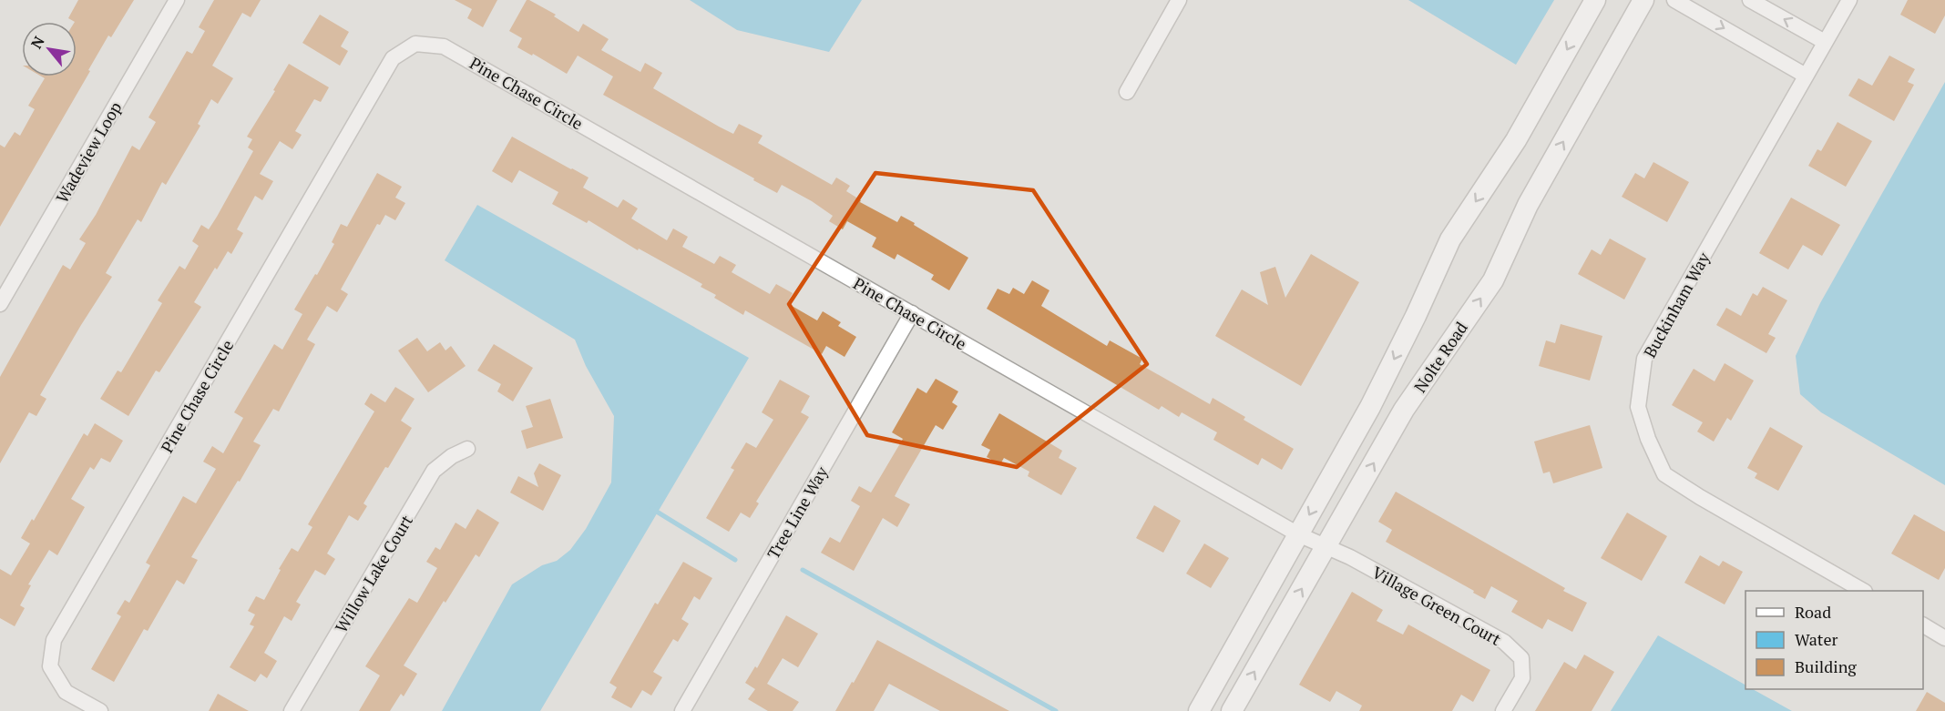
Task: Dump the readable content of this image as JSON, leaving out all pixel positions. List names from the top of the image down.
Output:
{
  "streets": {
    "street": [
      "Pine Chase Circle",
      "Wadeview Loop",
      "Buckinham Way",
      "Nolte Road",
      "Tree Line Way",
      "Willow Lake Court",
      "Village Green Court"
    ]
  },
  "crossings": [
    ["Pine Chase Circle", "Nolte Road"],
    ["Pine Chase Circle", "Tree Line Way"],
    ["Pine Chase Circle", "Village Green Court"],
    ["Nolte Road", "Village Green Court"]
  ],
  "legend": ["Road", "Water", "Building"],
  "north": "top left"
}
